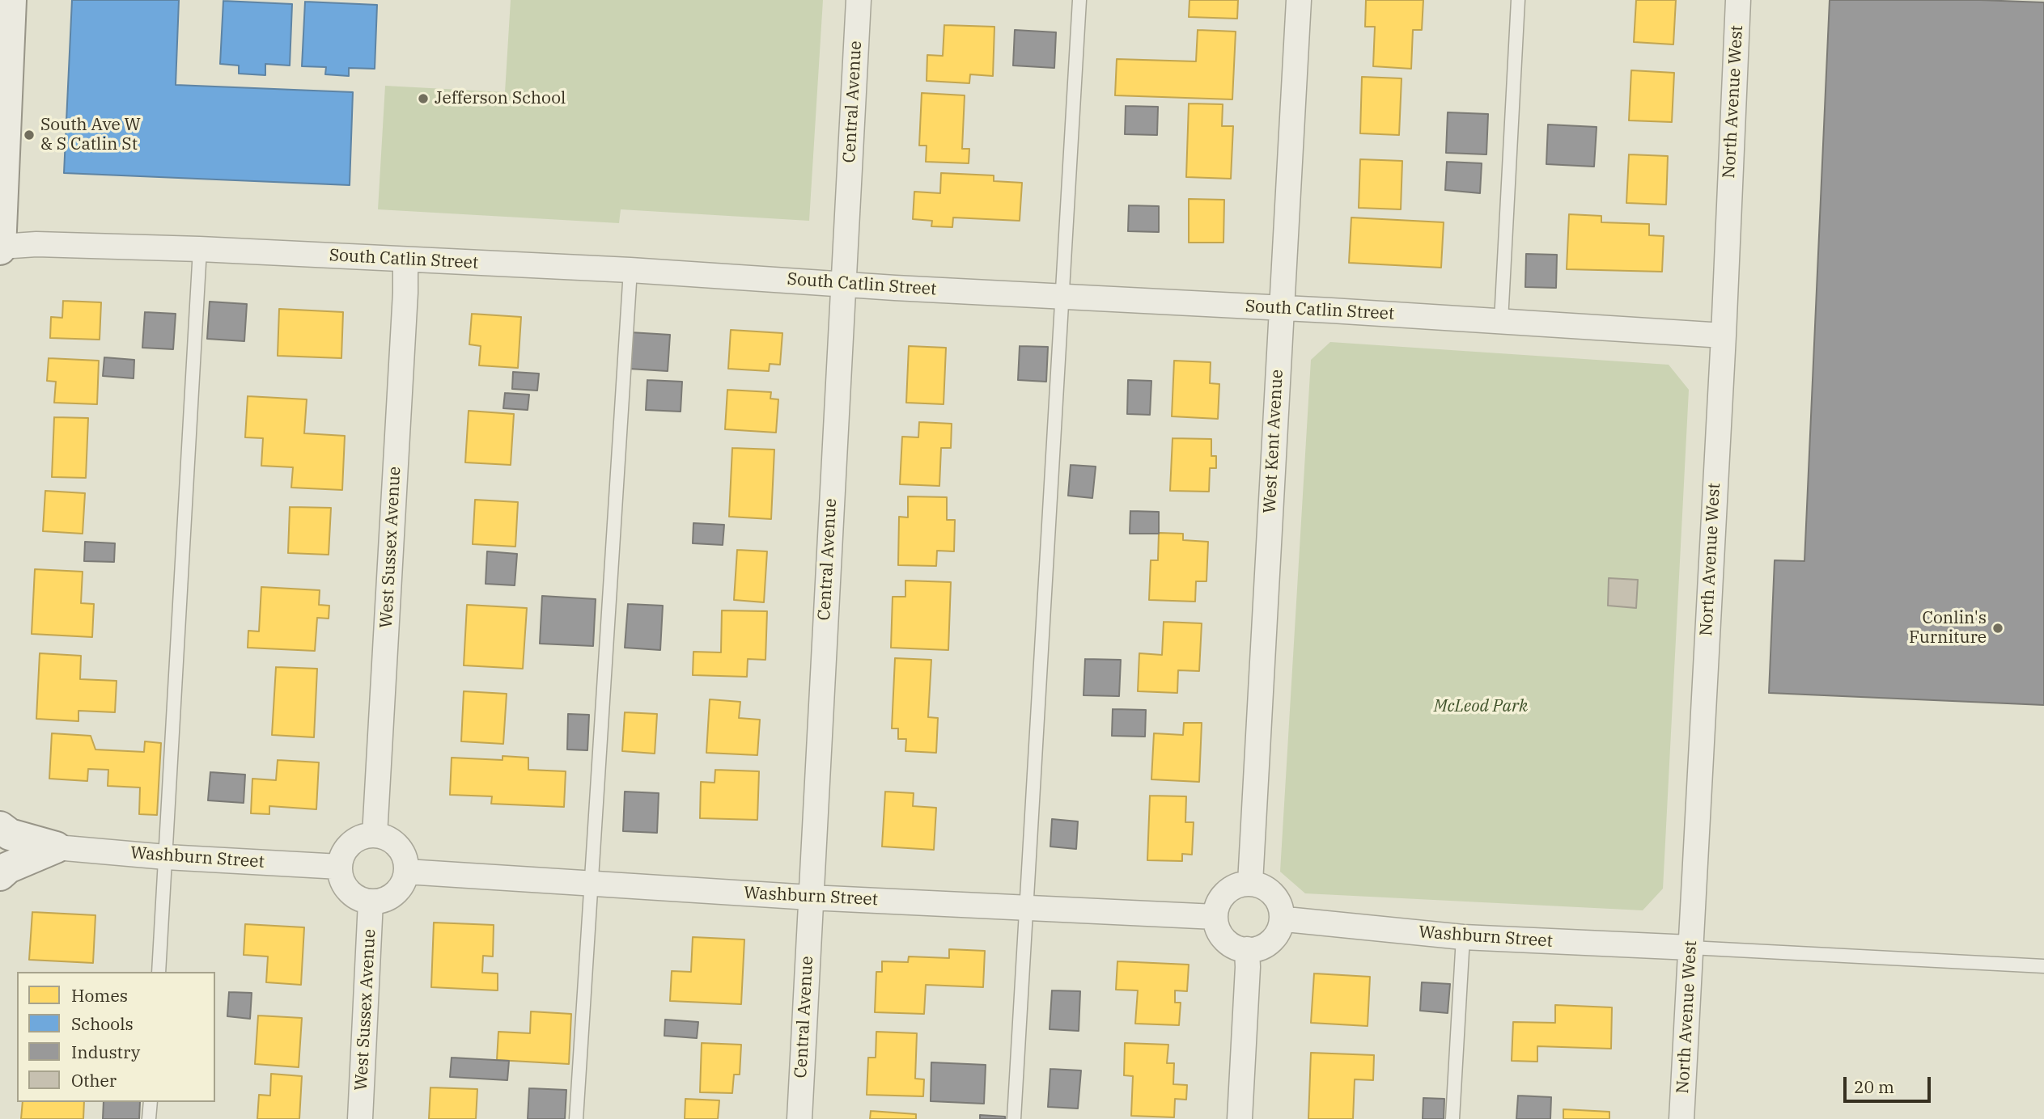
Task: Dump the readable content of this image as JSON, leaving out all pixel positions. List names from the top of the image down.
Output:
{
  "streets": {
    "street": [
      "Central Avenue",
      "North Avenue West",
      "South Catlin Street",
      "West Kent Avenue",
      "West Sussex Avenue",
      "Washburn Street"
    ]
  },
  "crossings": [
    ["Central Avenue", "South Catlin Street"],
    ["Central Avenue", "Washburn Street"],
    ["North Avenue West", "South Catlin Street"],
    ["North Avenue West", "Washburn Street"],
    ["South Catlin Street", "West Kent Avenue"],
    ["South Catlin Street", "West Sussex Avenue"],
    ["West Kent Avenue", "Washburn Street"],
    ["West Sussex Avenue", "Washburn Street"]
  ],
  "parks": ["McLeod Park"],
  "places": ["Jefferson School", "South Ave W & S Catlin St", "Conlin's Furniture"],
  "legend": [
    "Homes",
    "Schools",
    "Industry",
    "Other"
  ],
  "scale_bar": "20 m"
}
